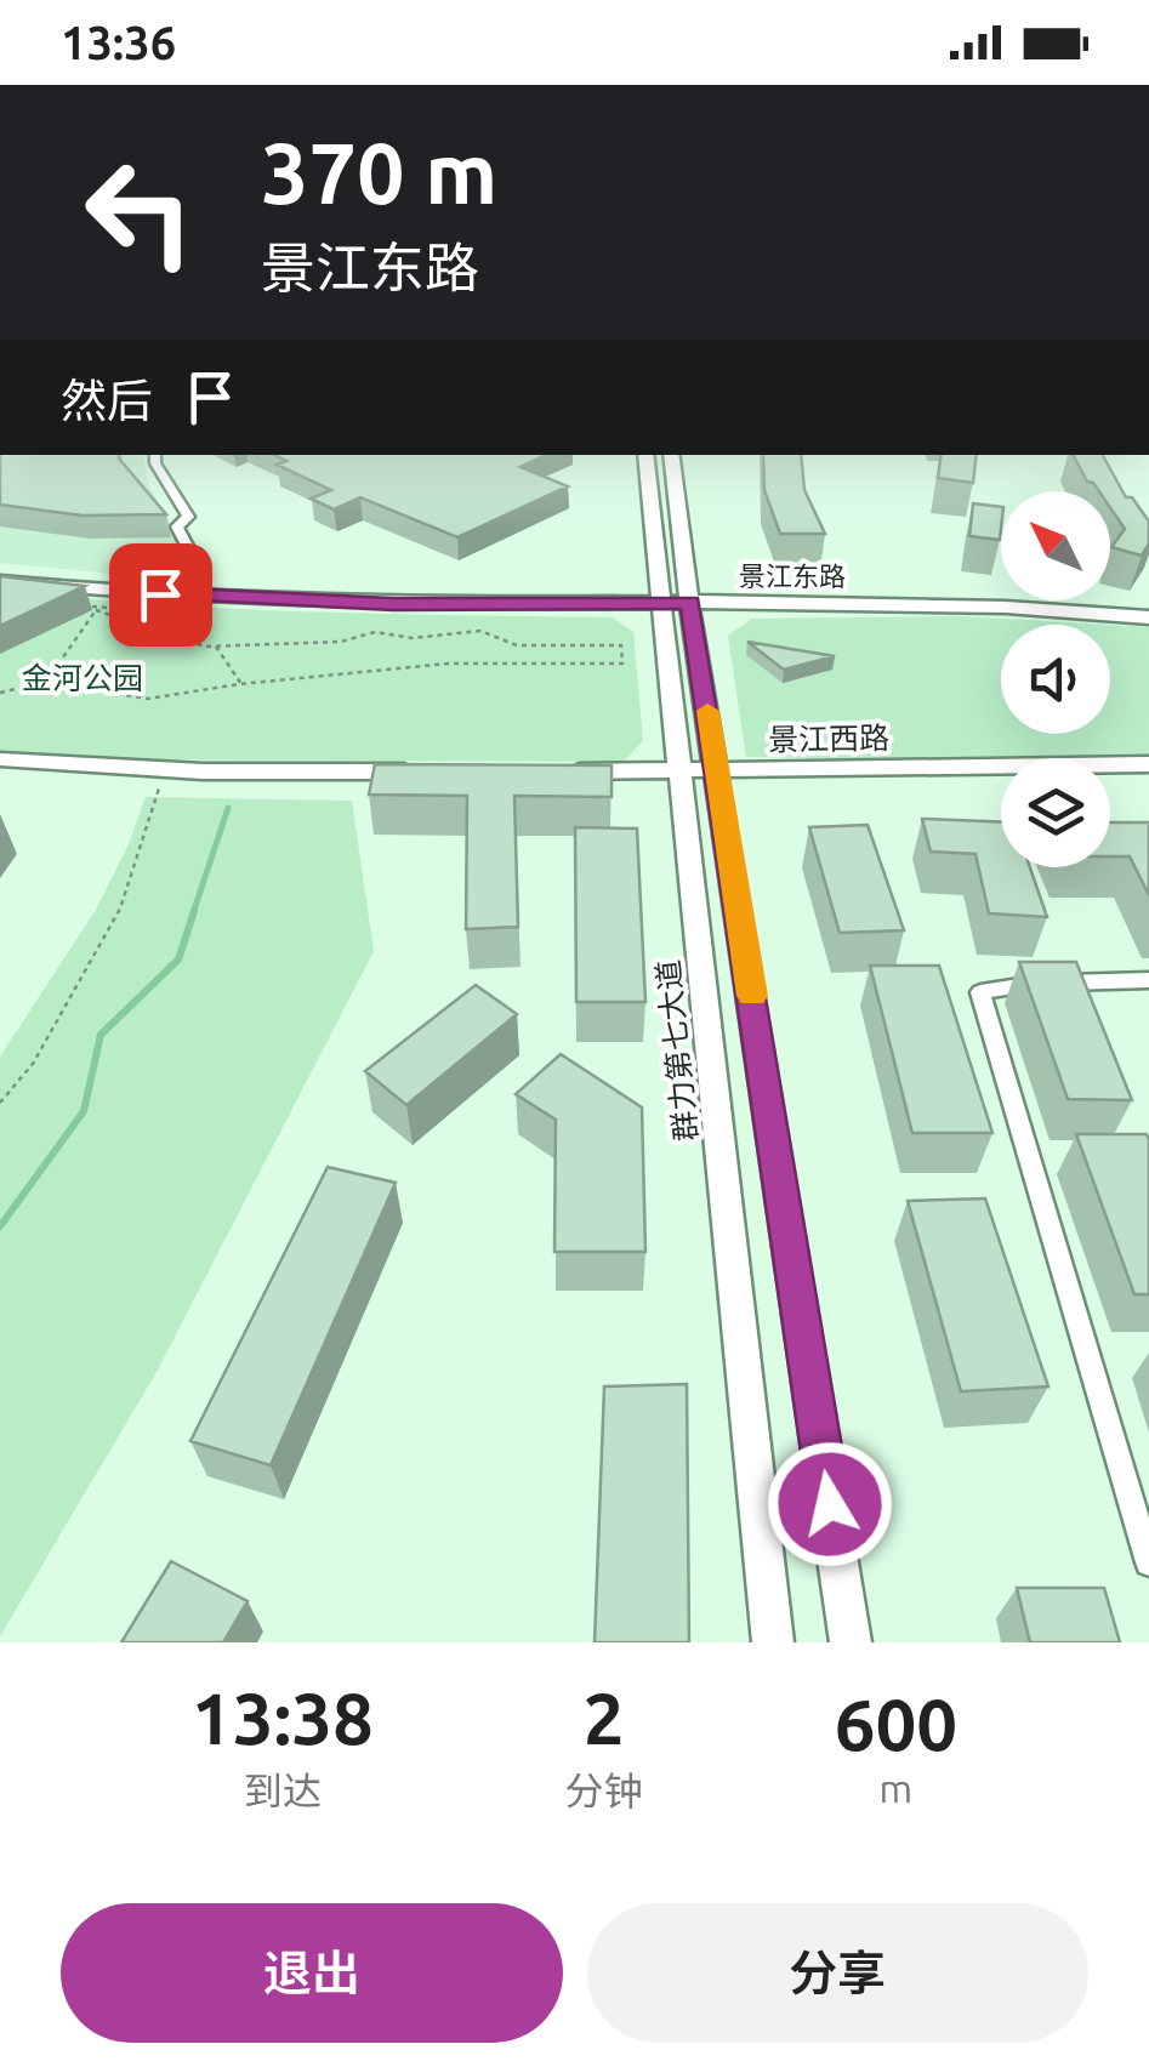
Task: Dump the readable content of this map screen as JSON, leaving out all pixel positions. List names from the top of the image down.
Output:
{
  "streets": {
    "main road": ["景江东路", "景江西路", "群力第七大道"]
  },
  "crossings": [
    ["景江东路", "群力第七大道"],
    ["景江西路", "群力第七大道"]
  ],
  "parks": ["金河公园"],
  "north": "top left",
  "page": {
    "status": "13:36",
    "turn": ["370 m", "景江东路"],
    "then": "然后",
    "eta": [
      "13:38",
      "到达",
      "2",
      "分钟",
      "600",
      "m"
    ],
    "buttons": ["退出", "分享"]
  }
}
